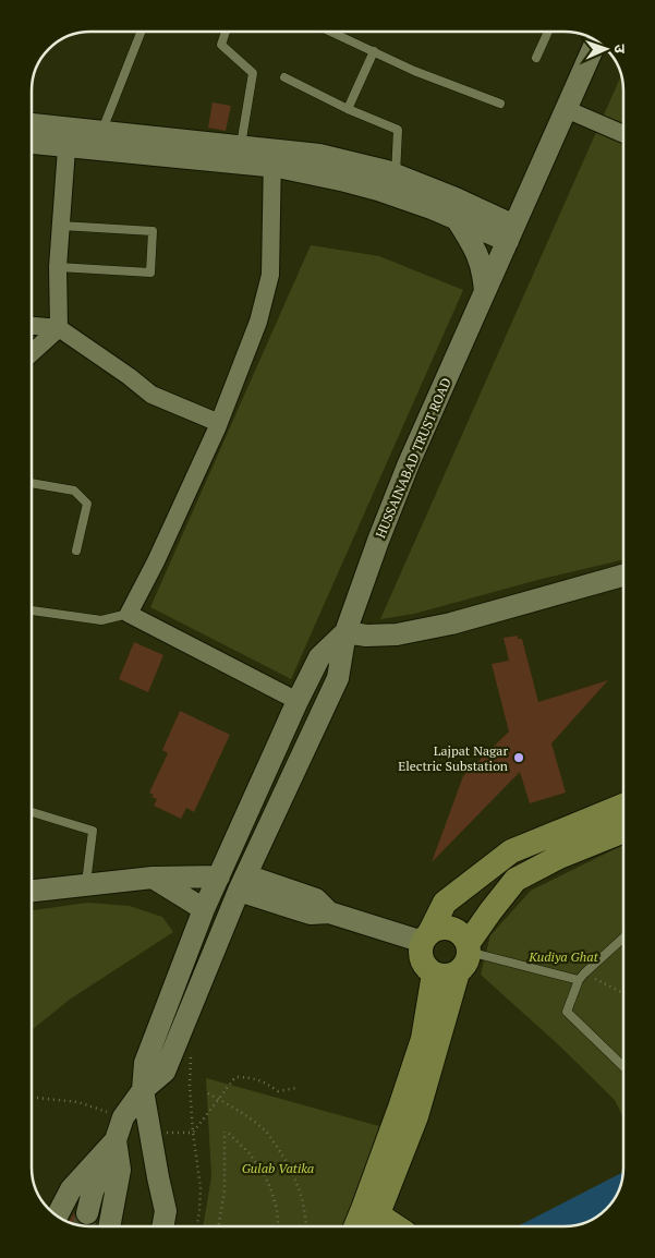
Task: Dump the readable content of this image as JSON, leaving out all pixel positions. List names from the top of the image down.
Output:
{
  "streets": {
    "street": ["HUSSAINABAD TRUST ROAD"]
  },
  "parks": ["Kudiya Ghat", "Gulab Vatika"],
  "places": ["Lajpat Nagar Electric Substation"],
  "north": "right"
}
